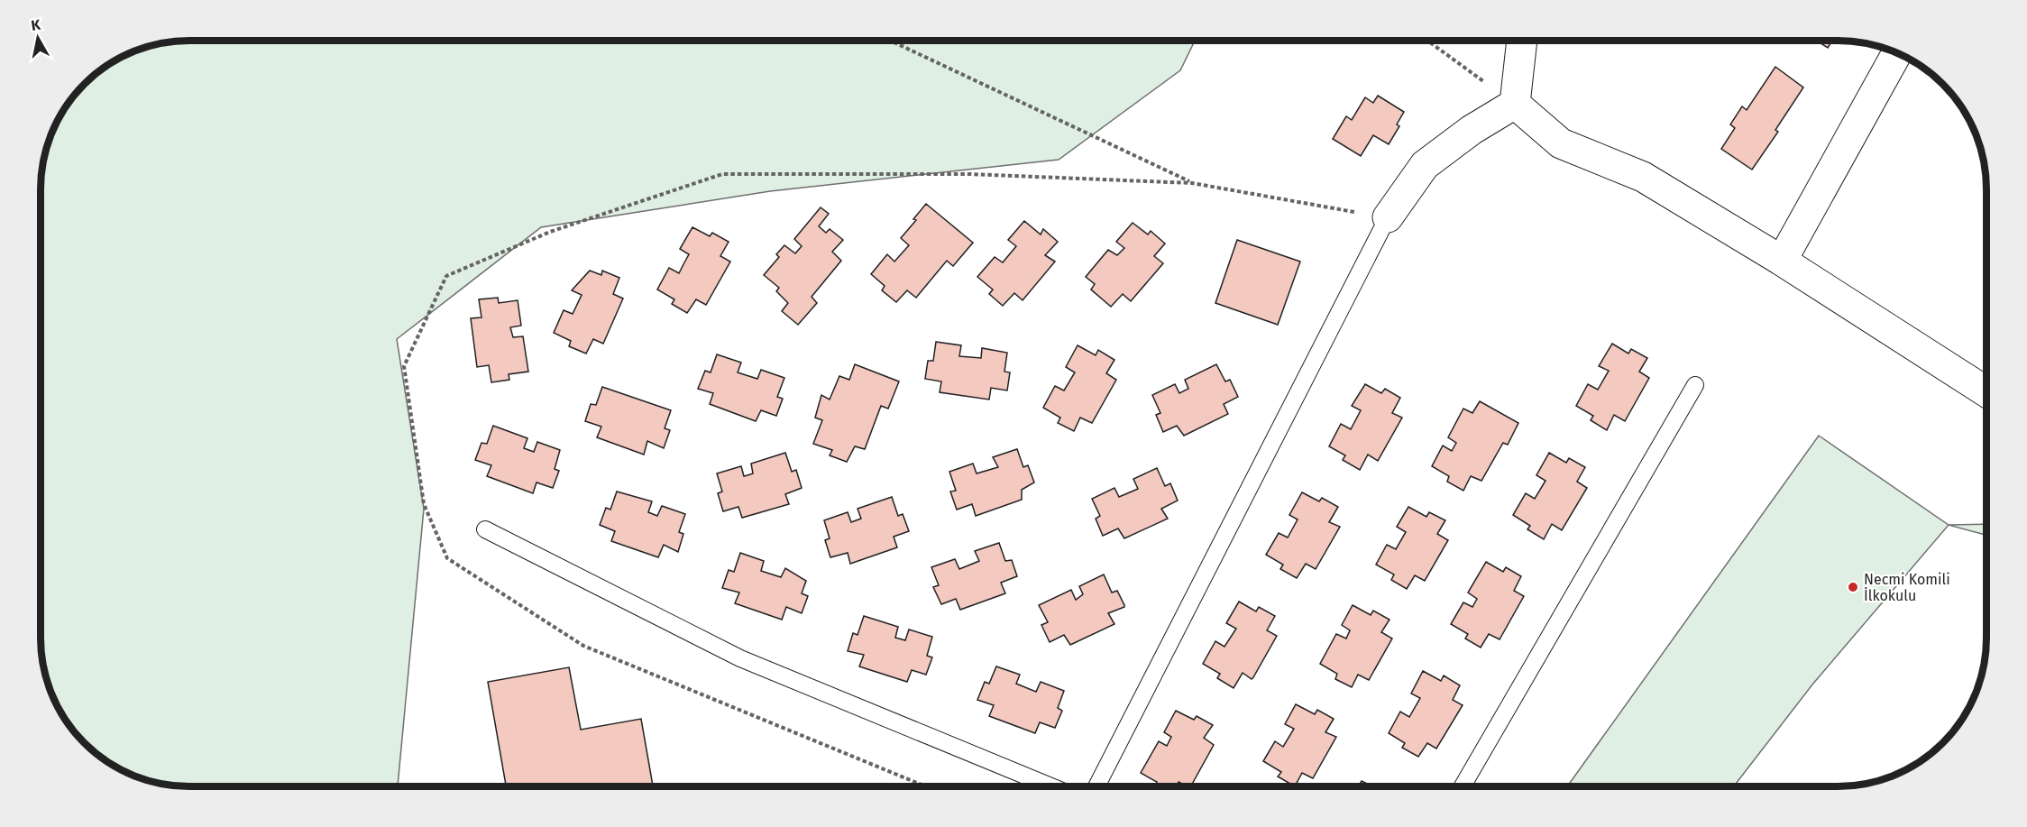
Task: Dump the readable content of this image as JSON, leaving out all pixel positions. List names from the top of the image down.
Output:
{
  "places": ["Necmi Komili İlkokulu"],
  "north": "top"
}
